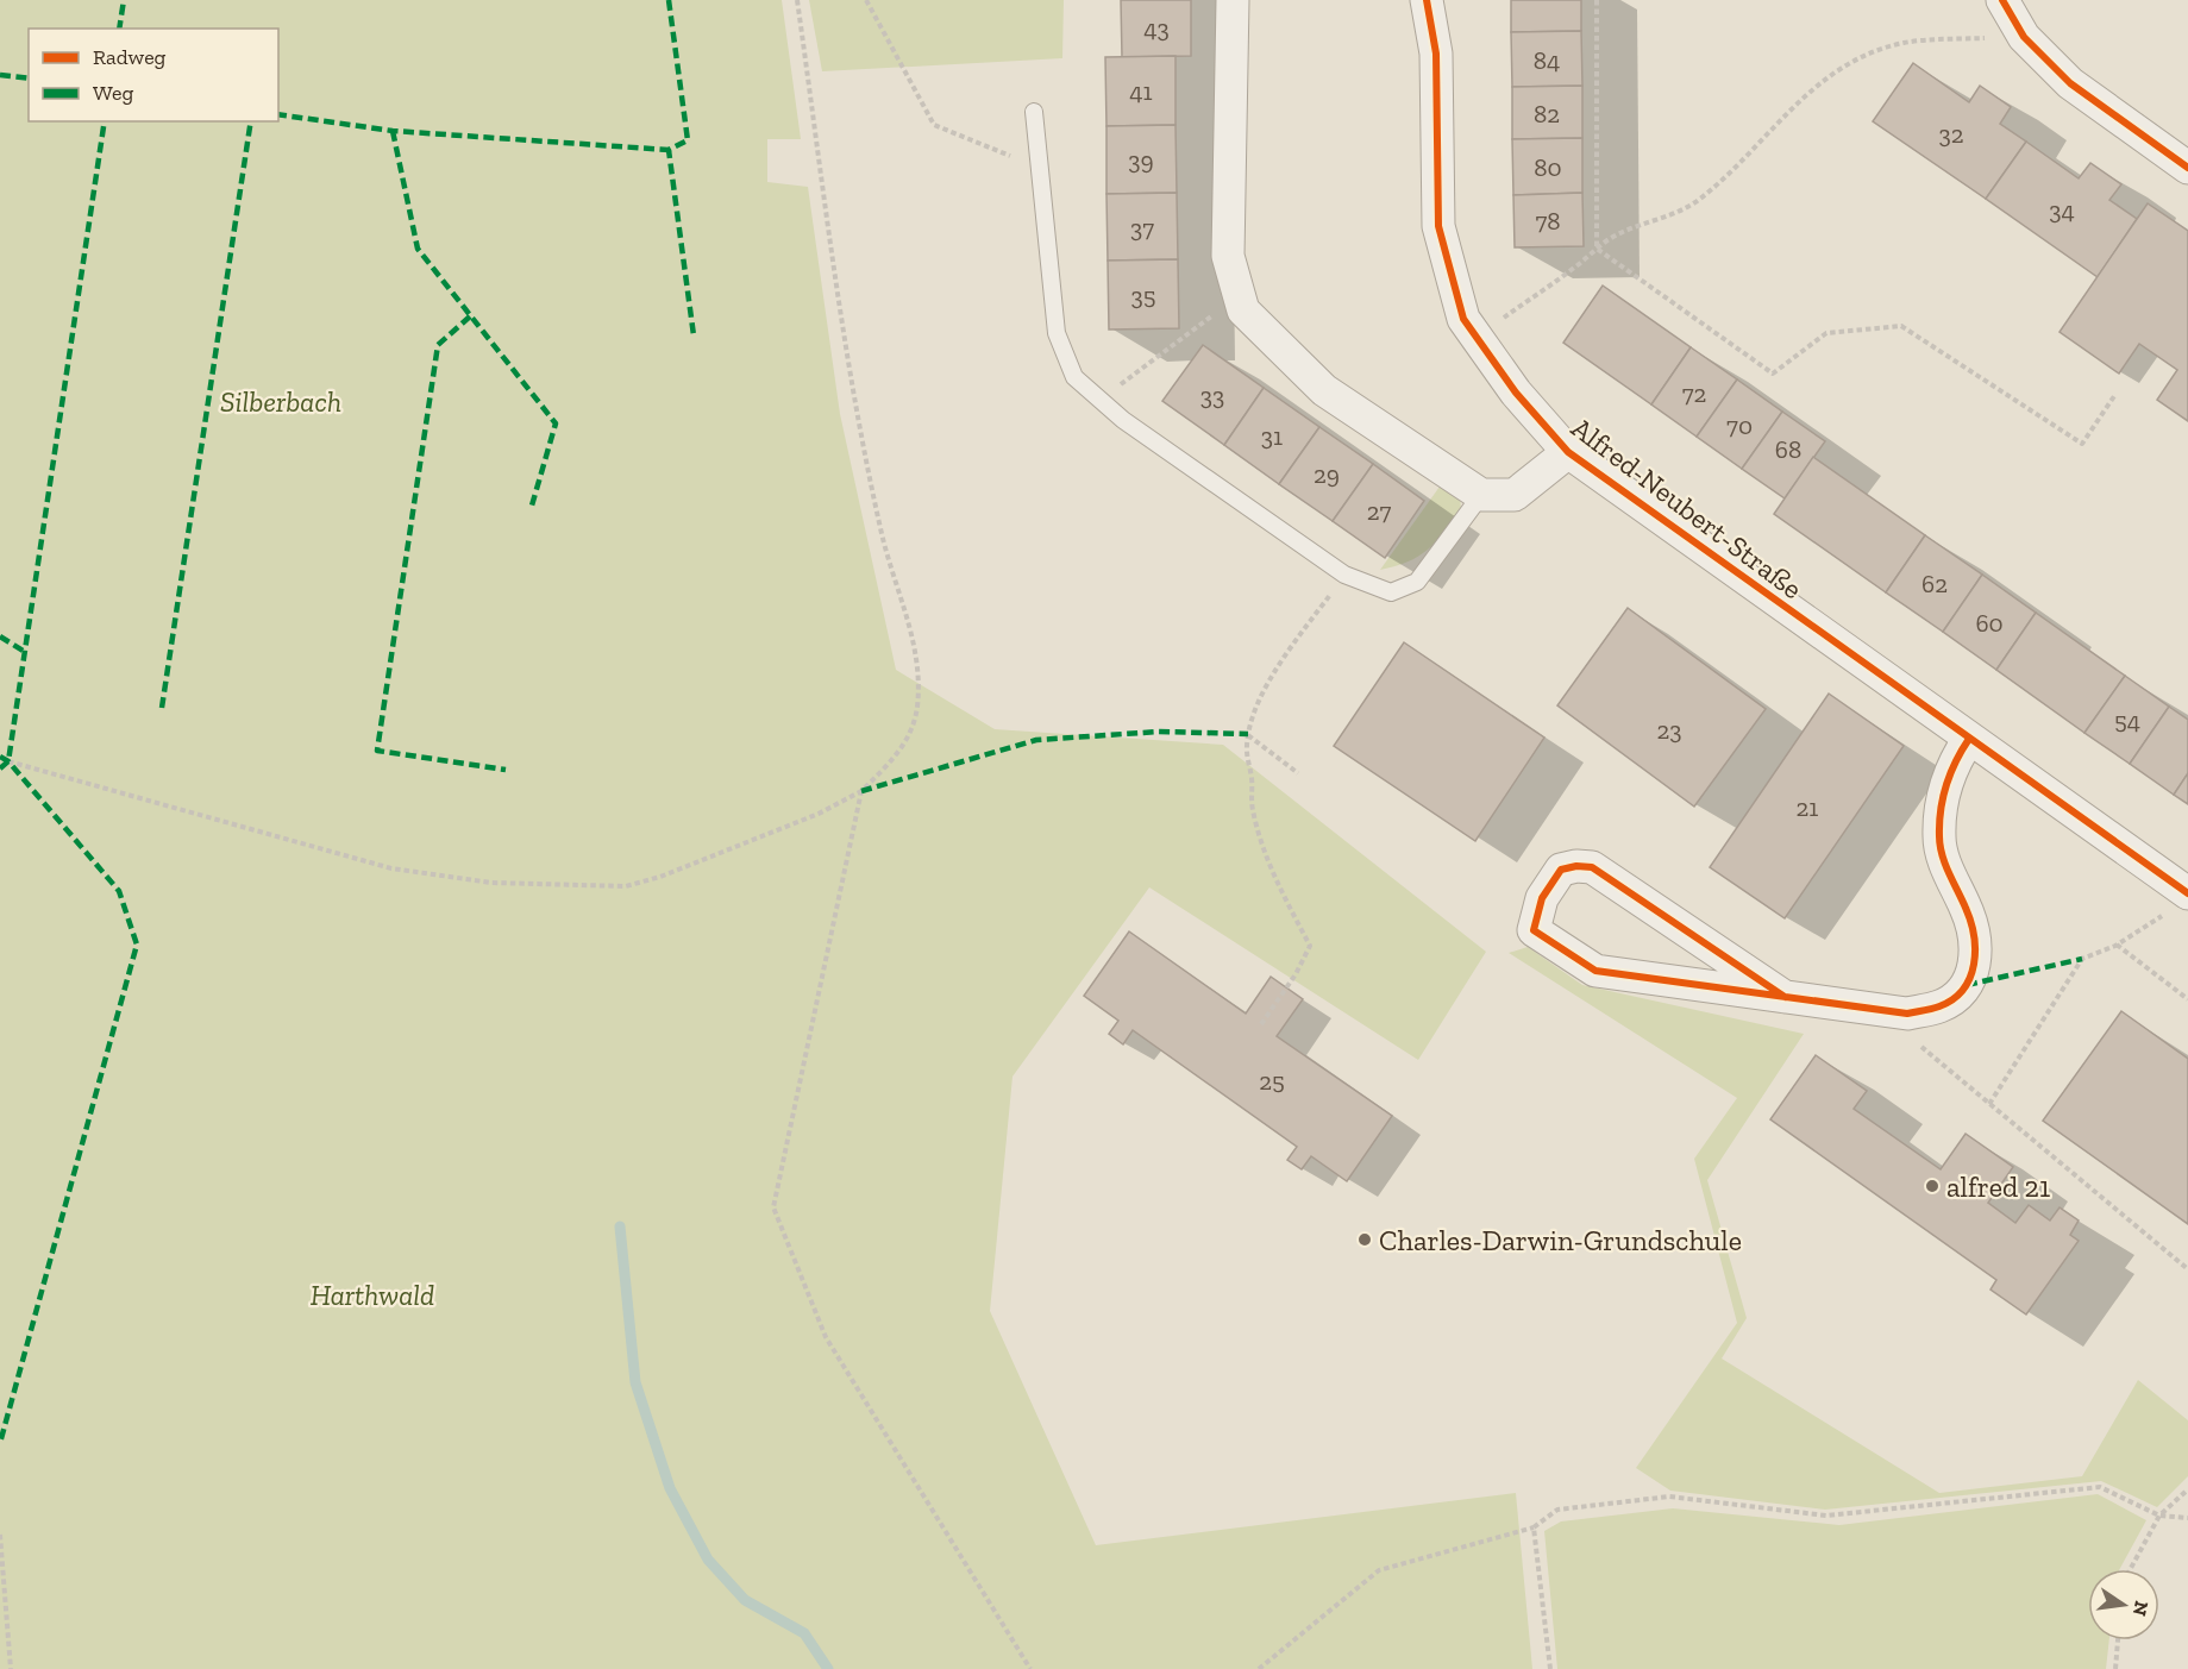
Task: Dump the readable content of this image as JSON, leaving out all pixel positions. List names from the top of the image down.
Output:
{
  "streets": {
    "street": ["Alfred-Neubert-Straße"]
  },
  "parks": ["Silberbach", "Harthwald"],
  "places": ["alfred 21", "Charles-Darwin-Grundschule"],
  "house_numbers": [
    "43",
    "84",
    "41",
    "82",
    "32",
    "39",
    "80",
    "34",
    "78",
    "37",
    "35",
    "72",
    "33",
    "70",
    "31",
    "68",
    "29",
    "27",
    "62",
    "60",
    "54",
    "23",
    "21",
    "25"
  ],
  "legend": ["Radweg", "Weg"],
  "north": "right"
}
